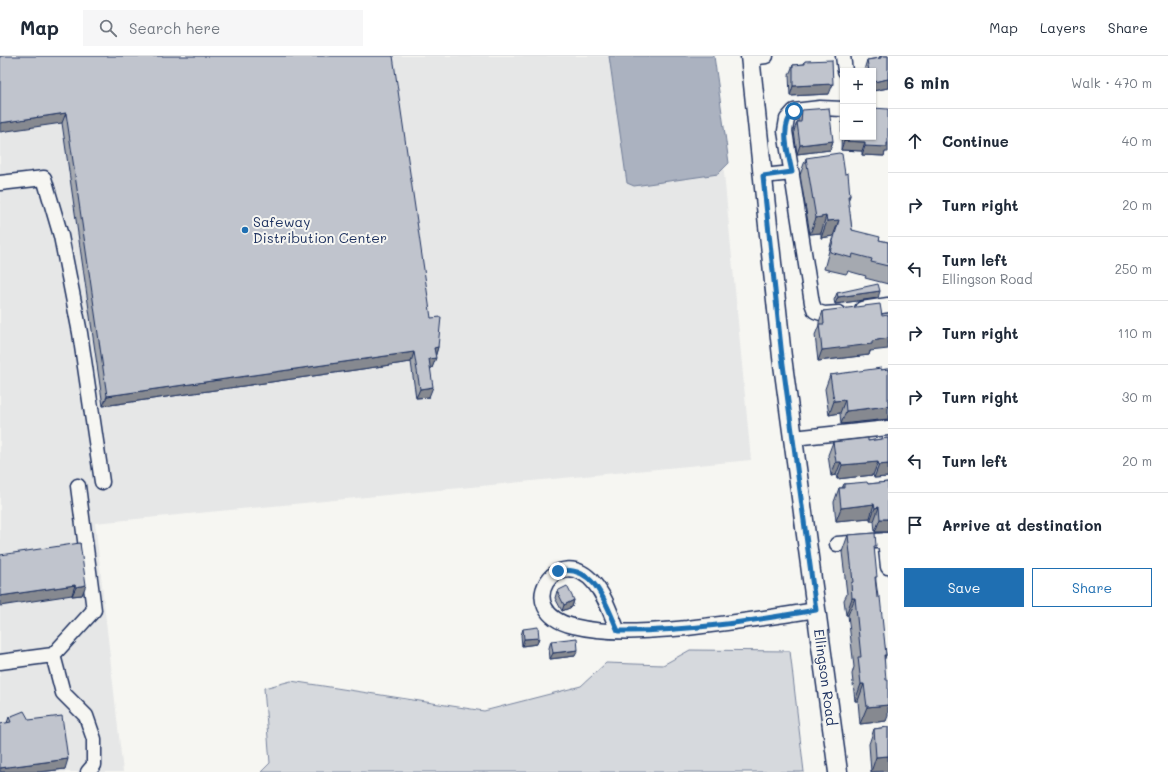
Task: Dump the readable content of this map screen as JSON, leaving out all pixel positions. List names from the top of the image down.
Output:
{
  "streets": {
    "main road": ["Ellingson Road"]
  },
  "places": ["Safeway Distribution Center"],
  "page": {
    "header": "Map",
    "search": "Search here",
    "nav": ["Map", "Layers", "Share"],
    "heading": ["6 min", "Walk · 470 m"],
    "map_buttons": ["+", "−"],
    "list": [
      ["Continue", "40 m"],
      ["Turn right", "20 m"],
      ["Turn left", "Ellingson Road", "250 m"],
      ["Turn right", "110 m"],
      ["Turn right", "30 m"],
      ["Turn left", "20 m"],
      "Arrive at destination"
    ],
    "buttons": ["Save", "Share"]
  }
}
